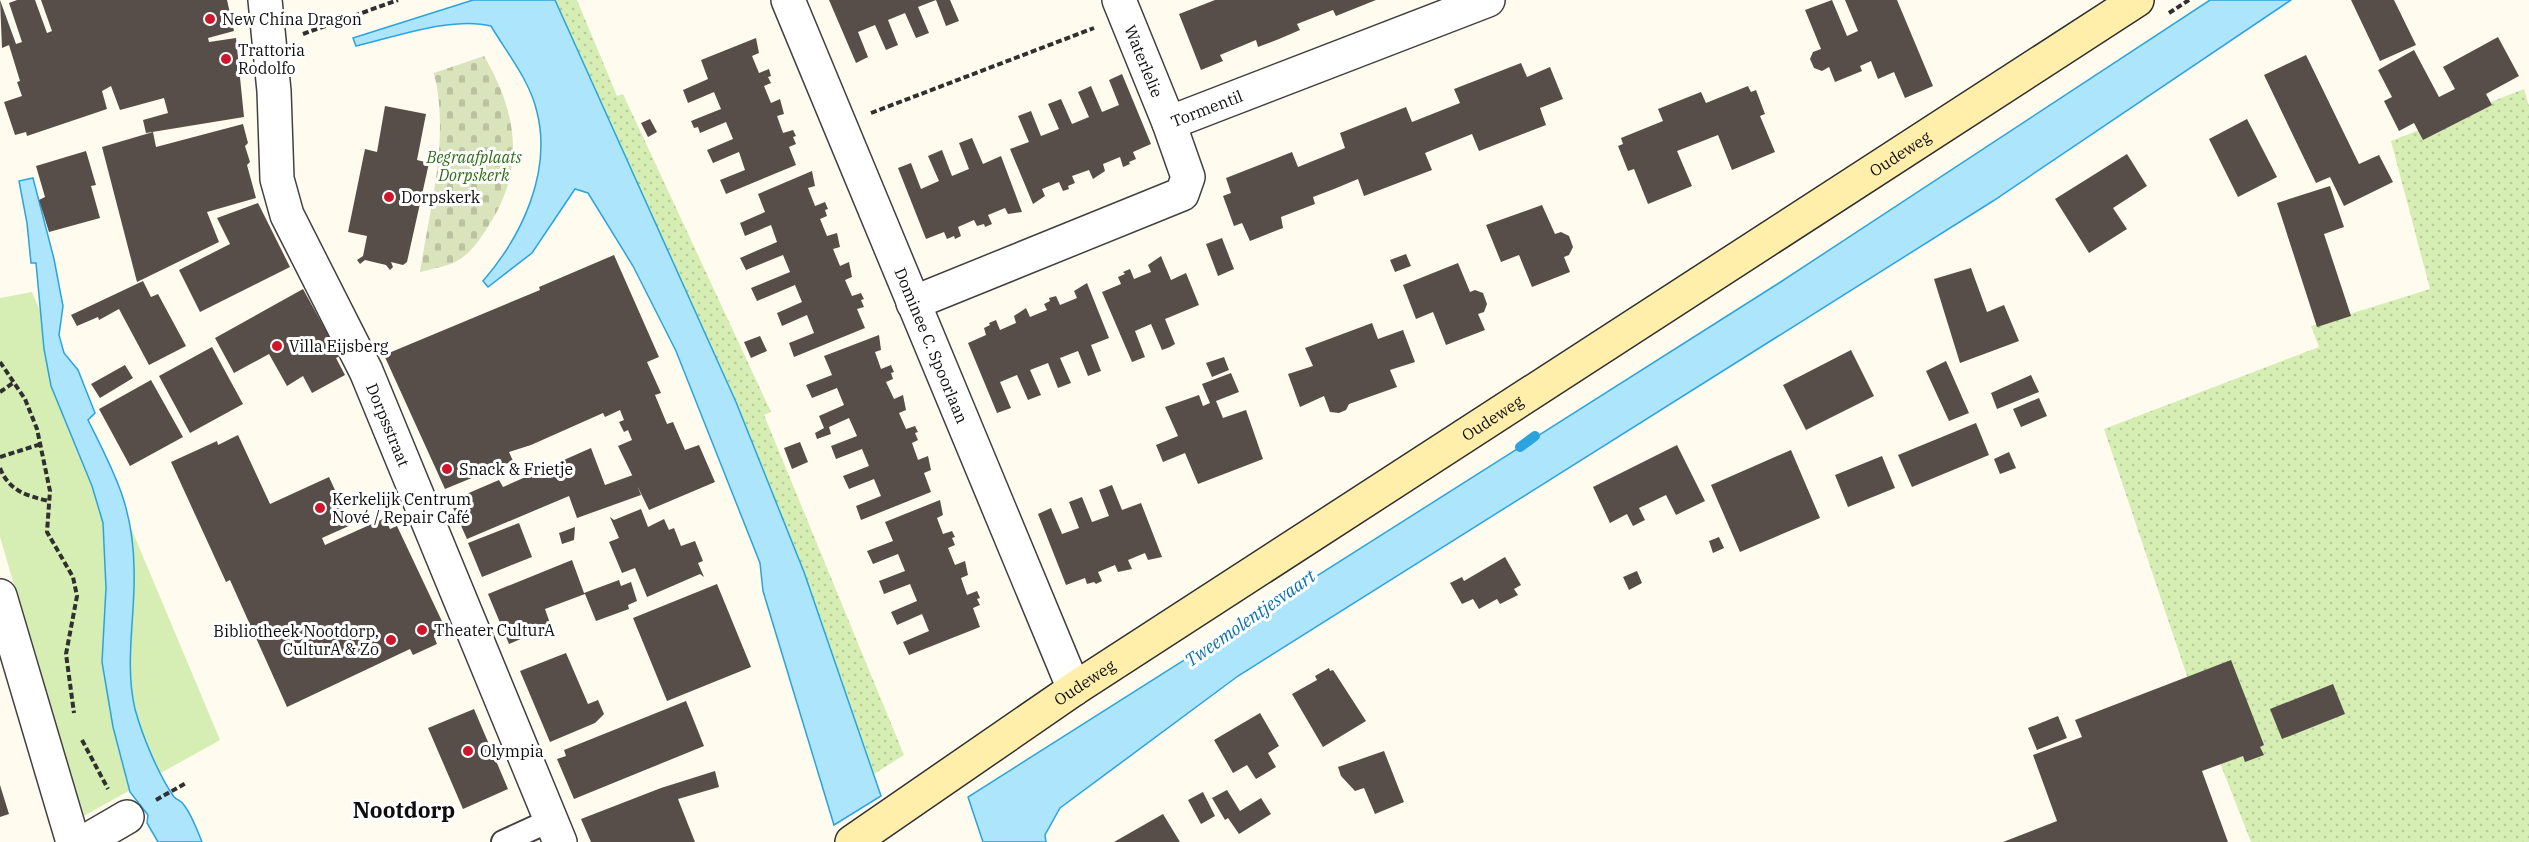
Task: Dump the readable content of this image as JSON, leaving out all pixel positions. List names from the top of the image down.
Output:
{
  "streets": {
    "street": [
      "Waterlelie",
      "Tormentil",
      "Oudeweg",
      "Dominee C. Spoorlaan",
      "Dorpsstraat"
    ]
  },
  "crossings": [
    ["Waterlelie", "Tormentil"],
    ["Tormentil", "Dominee C. Spoorlaan"],
    ["Oudeweg", "Dominee C. Spoorlaan"]
  ],
  "districts": ["Nootdorp"],
  "water": ["Tweemolentjesvaart"],
  "parks": ["Begraafplaats Dorpskerk"],
  "places": [
    "New China Dragon",
    "Trattoria Rodolfo",
    "Dorpskerk",
    "Villa Eijsberg",
    "Snack & Frietje",
    "Kerkelijk Centrum Nové / Repair Café",
    "Theater CulturA",
    "Bibliotheek Nootdorp, CulturA & Zo",
    "Olympia"
  ]
}
